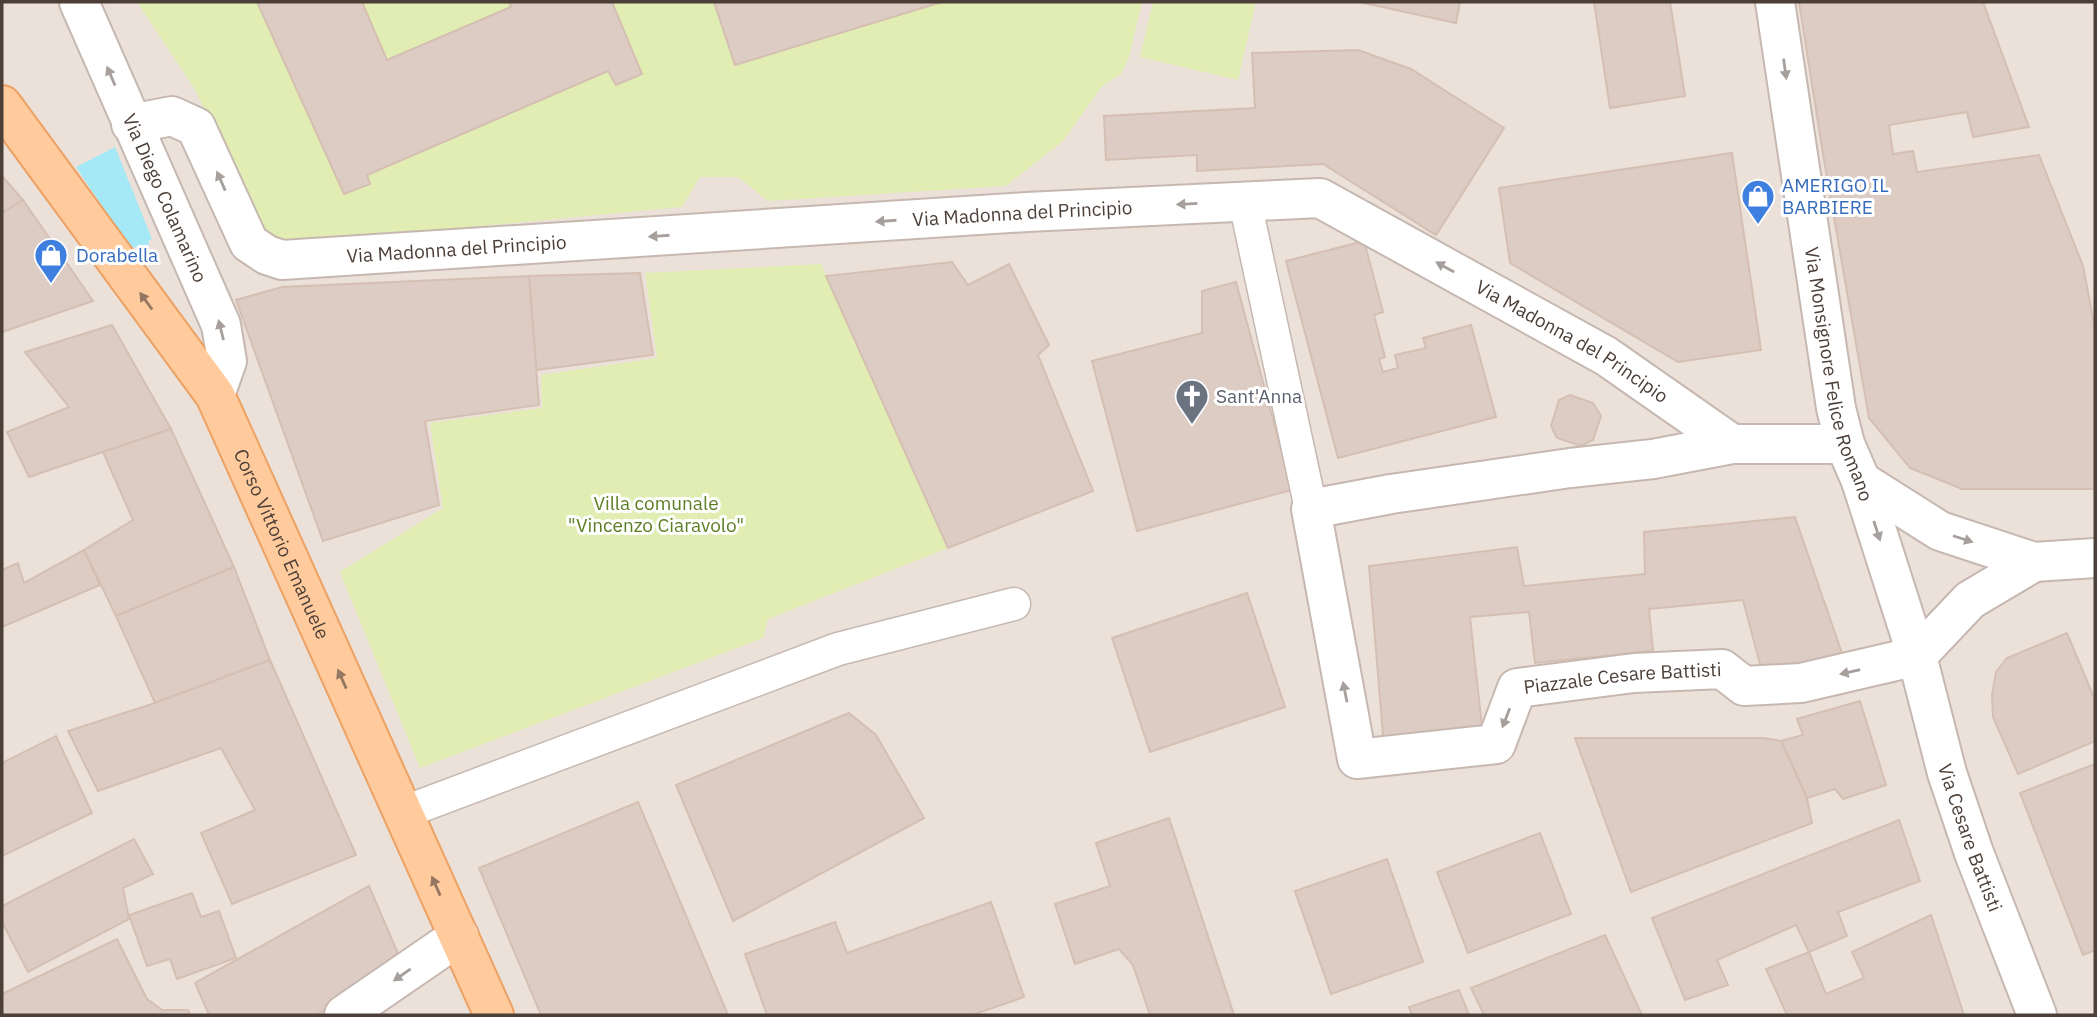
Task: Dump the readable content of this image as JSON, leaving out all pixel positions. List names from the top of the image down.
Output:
{
  "streets": {
    "main road": ["Corso Vittorio Emanuele"],
    "street": [
      "Via Diego Colamarino",
      "Via Madonna del Principio",
      "Via Monsignore Felice Romano",
      "Piazzale Cesare Battisti",
      "Via Cesare Battisti"
    ]
  },
  "crossings": [
    ["Via Diego Colamarino", "Via Madonna del Principio"],
    ["Via Diego Colamarino", "Corso Vittorio Emanuele"],
    ["Via Monsignore Felice Romano", "Piazzale Cesare Battisti"],
    ["Via Monsignore Felice Romano", "Via Cesare Battisti"],
    ["Piazzale Cesare Battisti", "Via Cesare Battisti"]
  ],
  "one_way": [
    "Via Diego Colamarino",
    "Via Madonna del Principio",
    "Via Monsignore Felice Romano",
    "Corso Vittorio Emanuele"
  ],
  "parks": ["Villa comunale \"Vincenzo Ciaravolo\""],
  "places": {
    "shop": ["AMERIGO IL BARBIERE", "Dorabella"],
    "church": ["Sant'Anna"]
  }
}
